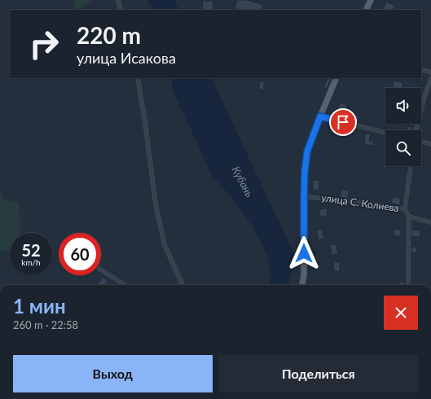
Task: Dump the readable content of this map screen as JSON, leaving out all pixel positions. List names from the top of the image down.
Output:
{
  "streets": {
    "street": ["улица С. Колиева"]
  },
  "water": ["Кубань"],
  "page": {
    "turn": ["220 m", "улица Исакова"],
    "speed": "52 km/h",
    "limit": "60",
    "heading": ["1 мин", "260 m · 22:58"],
    "buttons": ["Выход", "Поделиться"]
  }
}
